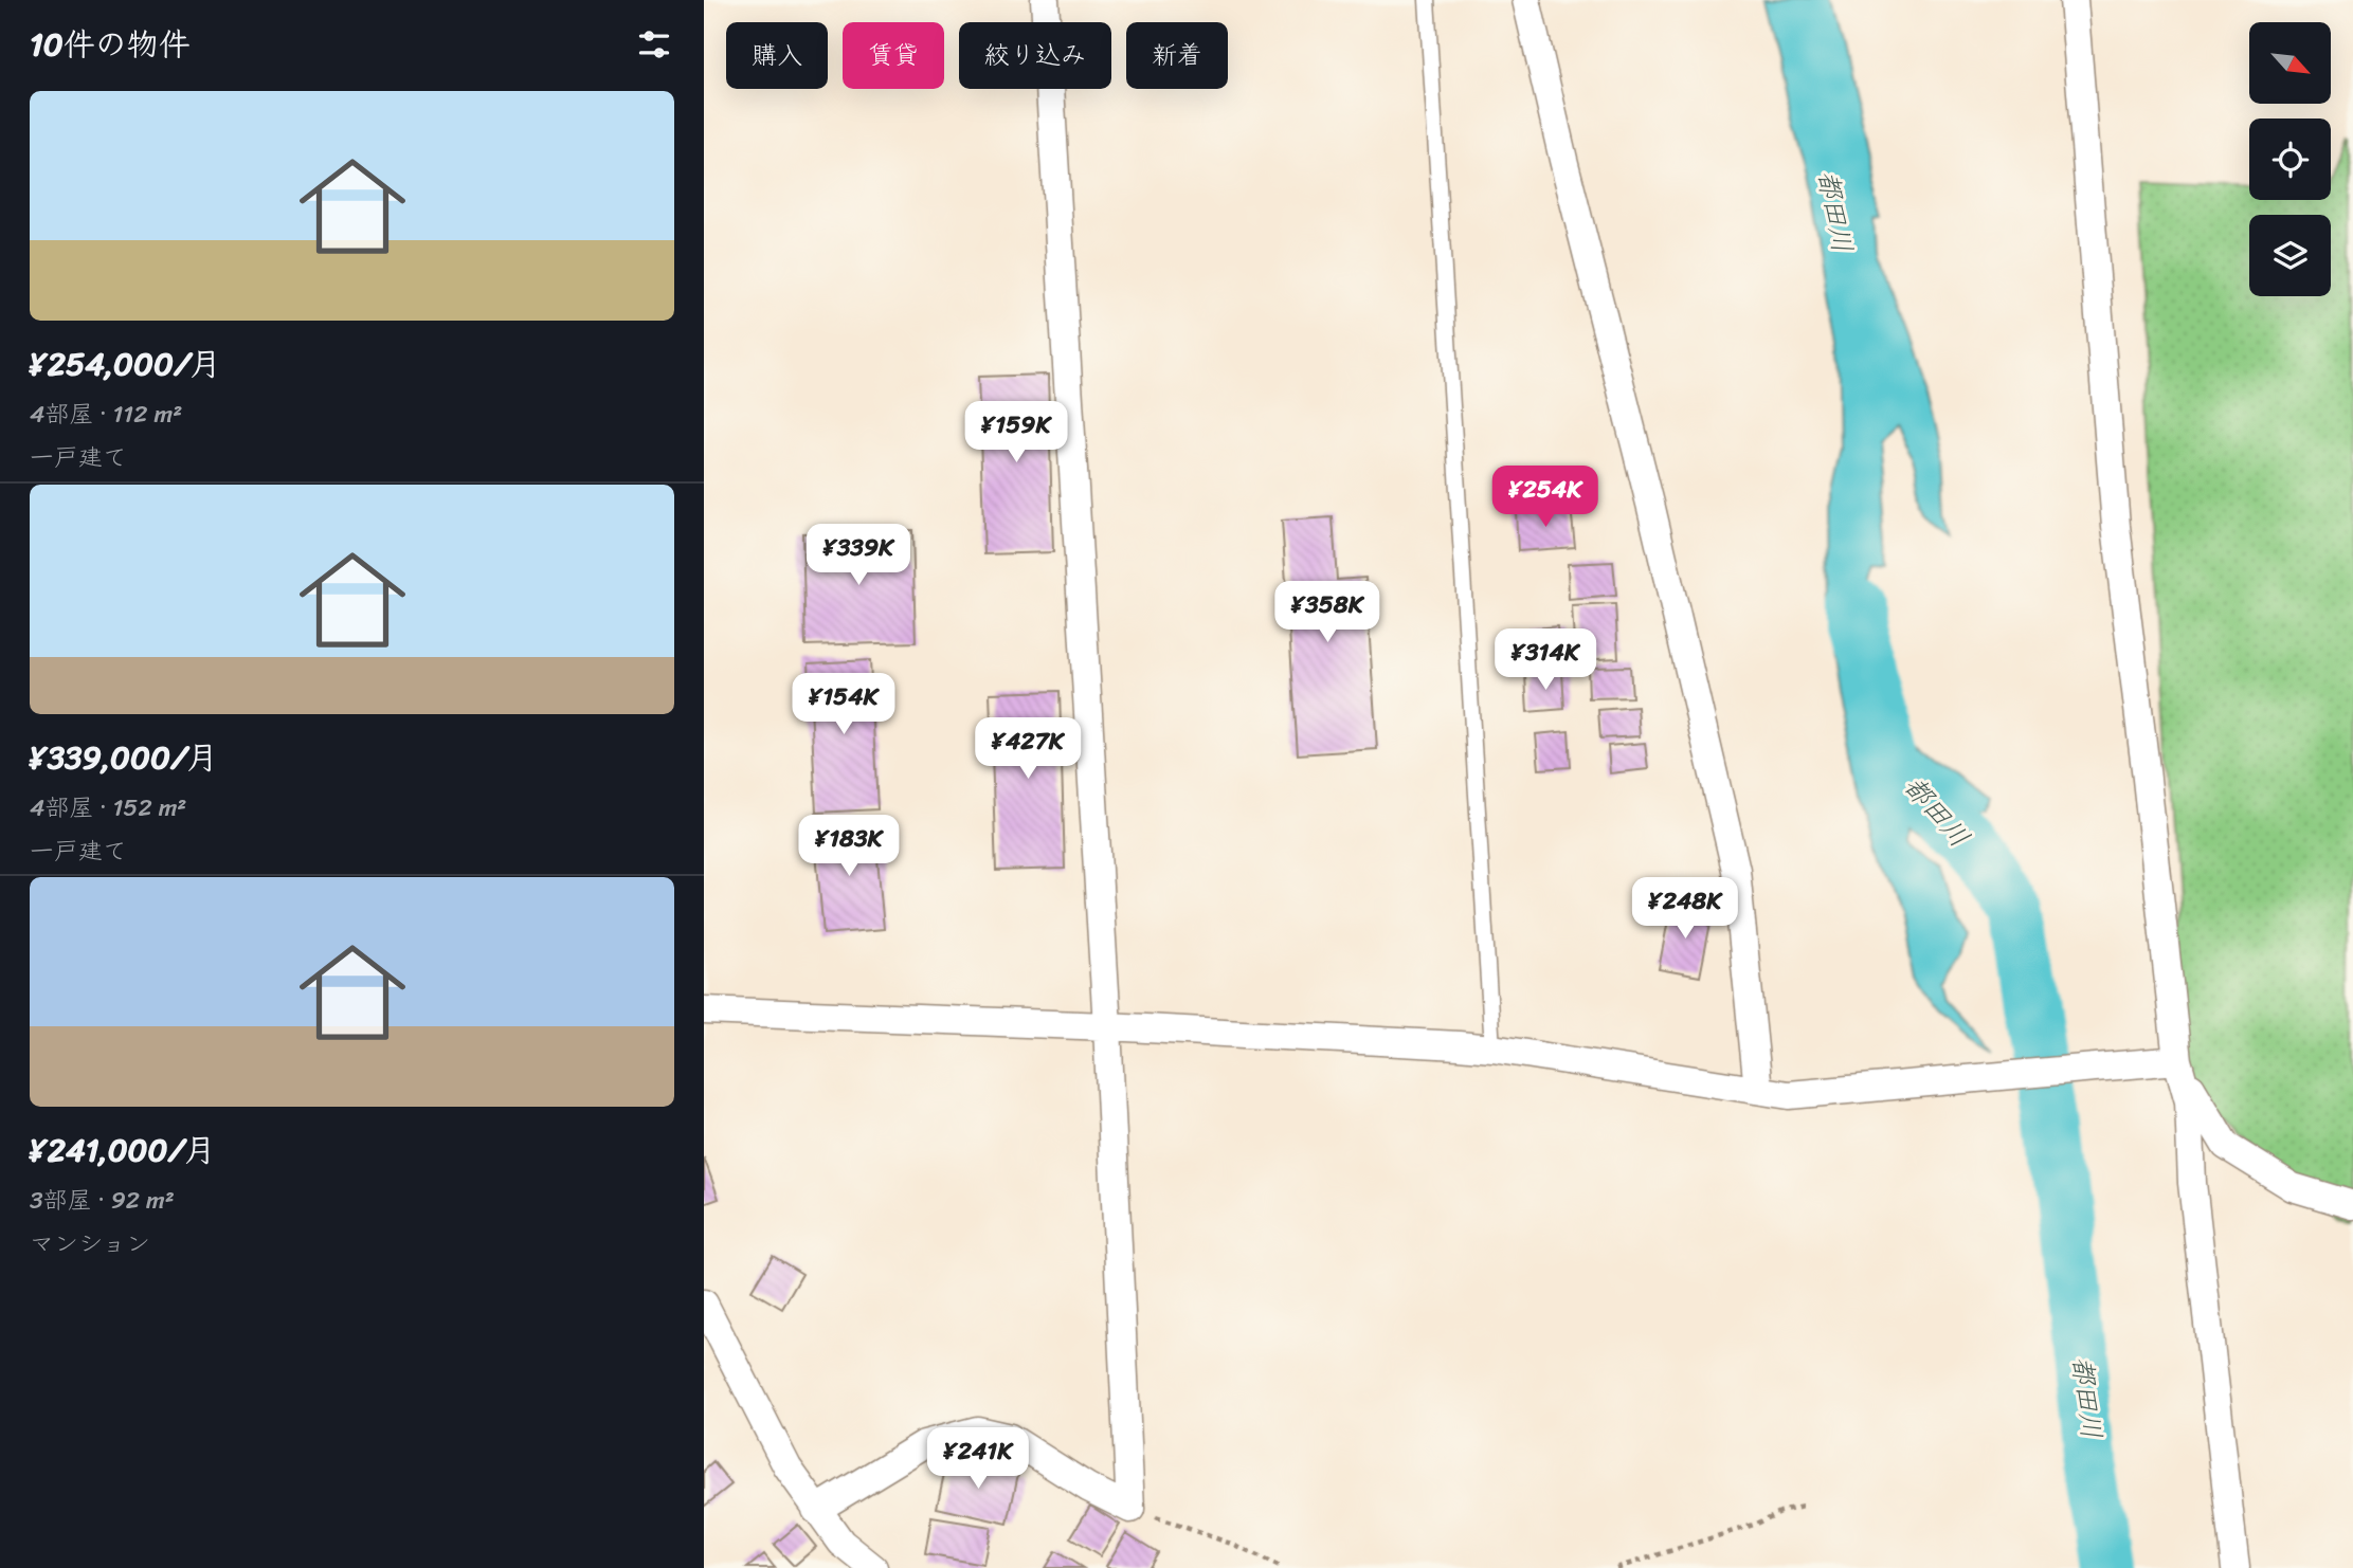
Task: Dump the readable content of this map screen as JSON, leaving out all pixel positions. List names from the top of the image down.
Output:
{
  "water": ["都田川"],
  "north": "bottom right",
  "page": {
    "heading": "10件の物件",
    "chip": [
      "購入",
      "賃貸",
      "絞り込み",
      "新着"
    ],
    "list": [
      {
        "name": "¥254,000/月",
        "note": "4部屋 · 112 m² · 一戸建て"
      },
      {
        "name": "¥339,000/月",
        "note": "4部屋 · 152 m² · 一戸建て"
      },
      {
        "name": "¥241,000/月",
        "note": "3部屋 · 92 m² · マンション"
      }
    ],
    "price": [
      "¥159K",
      "¥254K",
      "¥339K",
      "¥358K",
      "¥314K",
      "¥154K",
      "¥427K",
      "¥183K",
      "¥248K",
      "¥241K"
    ]
  }
}
